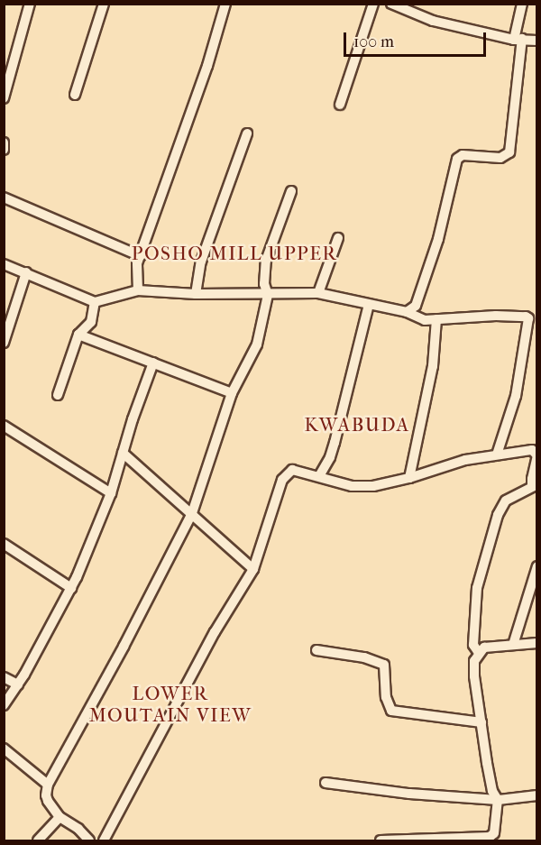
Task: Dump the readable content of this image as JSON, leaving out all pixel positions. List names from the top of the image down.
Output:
{
  "districts": ["POSHO MILL UPPER", "KWABUDA", "LOWER MOUTAIN VIEW"],
  "scale_bar": "100 m"
}
